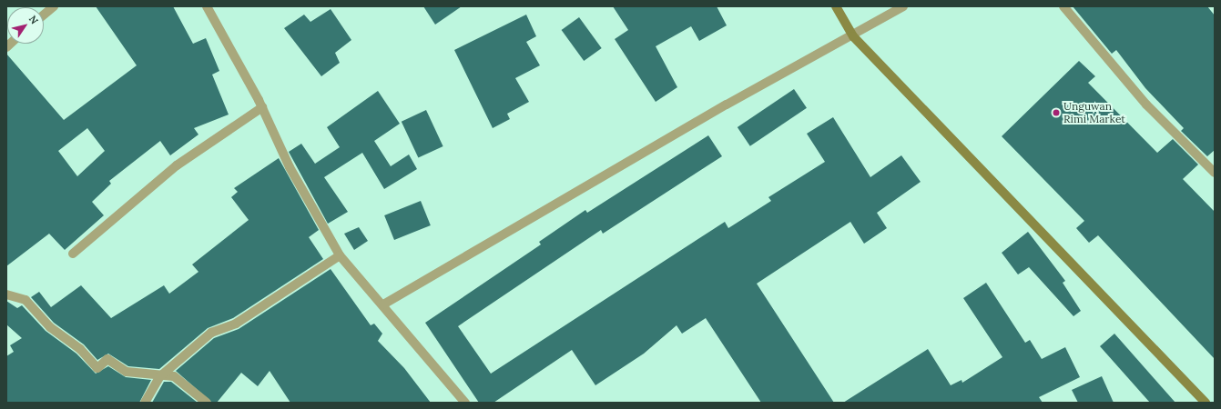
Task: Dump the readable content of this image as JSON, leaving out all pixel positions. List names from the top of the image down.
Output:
{
  "places": ["Unguwan Rimi Market"],
  "north": "top right"
}
